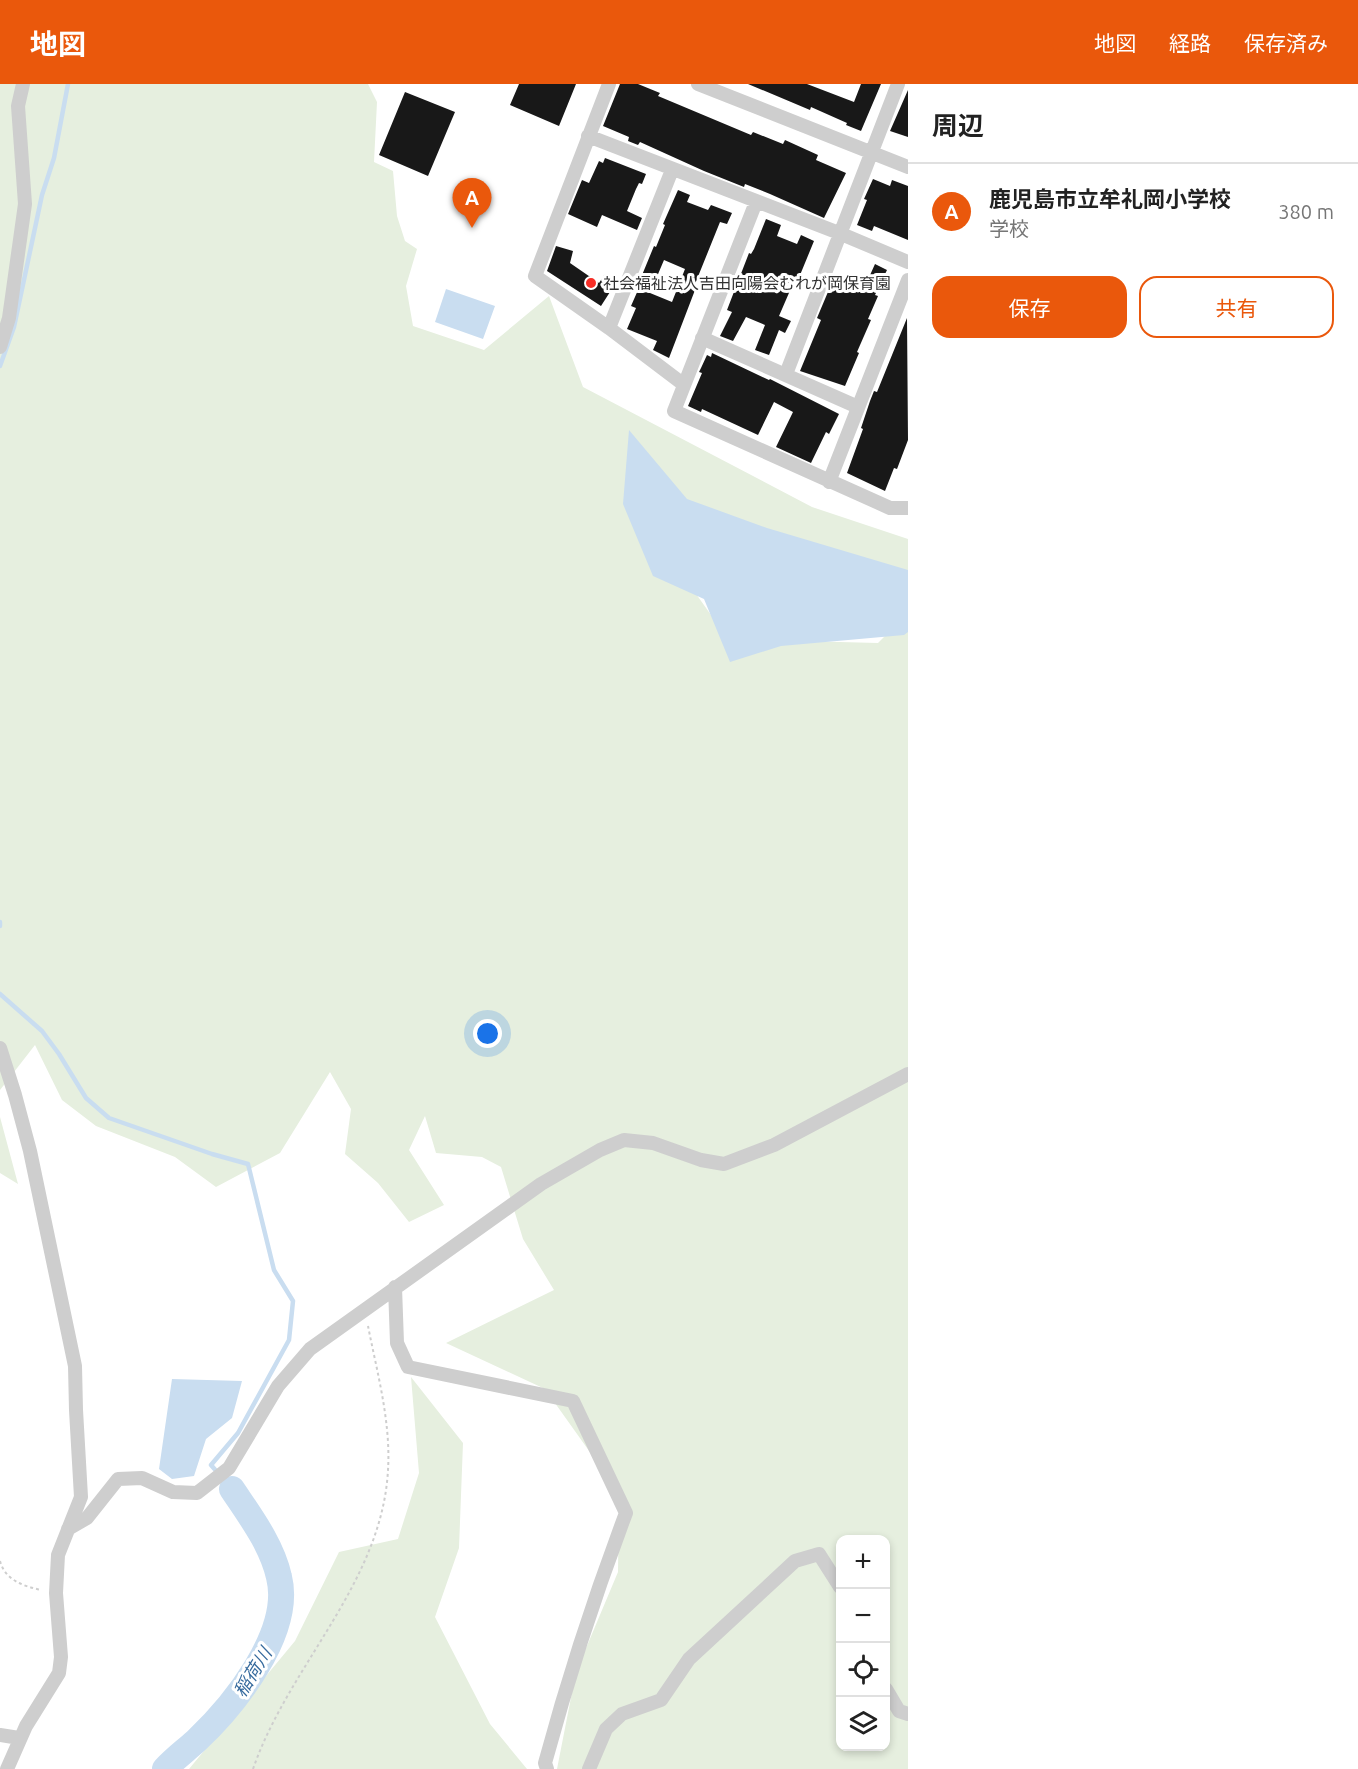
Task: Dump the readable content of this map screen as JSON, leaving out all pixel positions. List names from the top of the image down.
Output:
{
  "water": ["稲荷川"],
  "places": ["社会福祉法人吉田向陽会むれが岡保育園"],
  "page": {
    "header": "地図",
    "nav": ["地図", "経路", "保存済み"],
    "heading": "周辺",
    "list": [
      {
        "mark": "A",
        "name": "鹿児島市立牟礼岡小学校",
        "note": "学校",
        "value": "380 m"
      }
    ],
    "pins": "A",
    "buttons": ["保存", "共有"],
    "map_buttons": ["+", "−"]
  }
}
